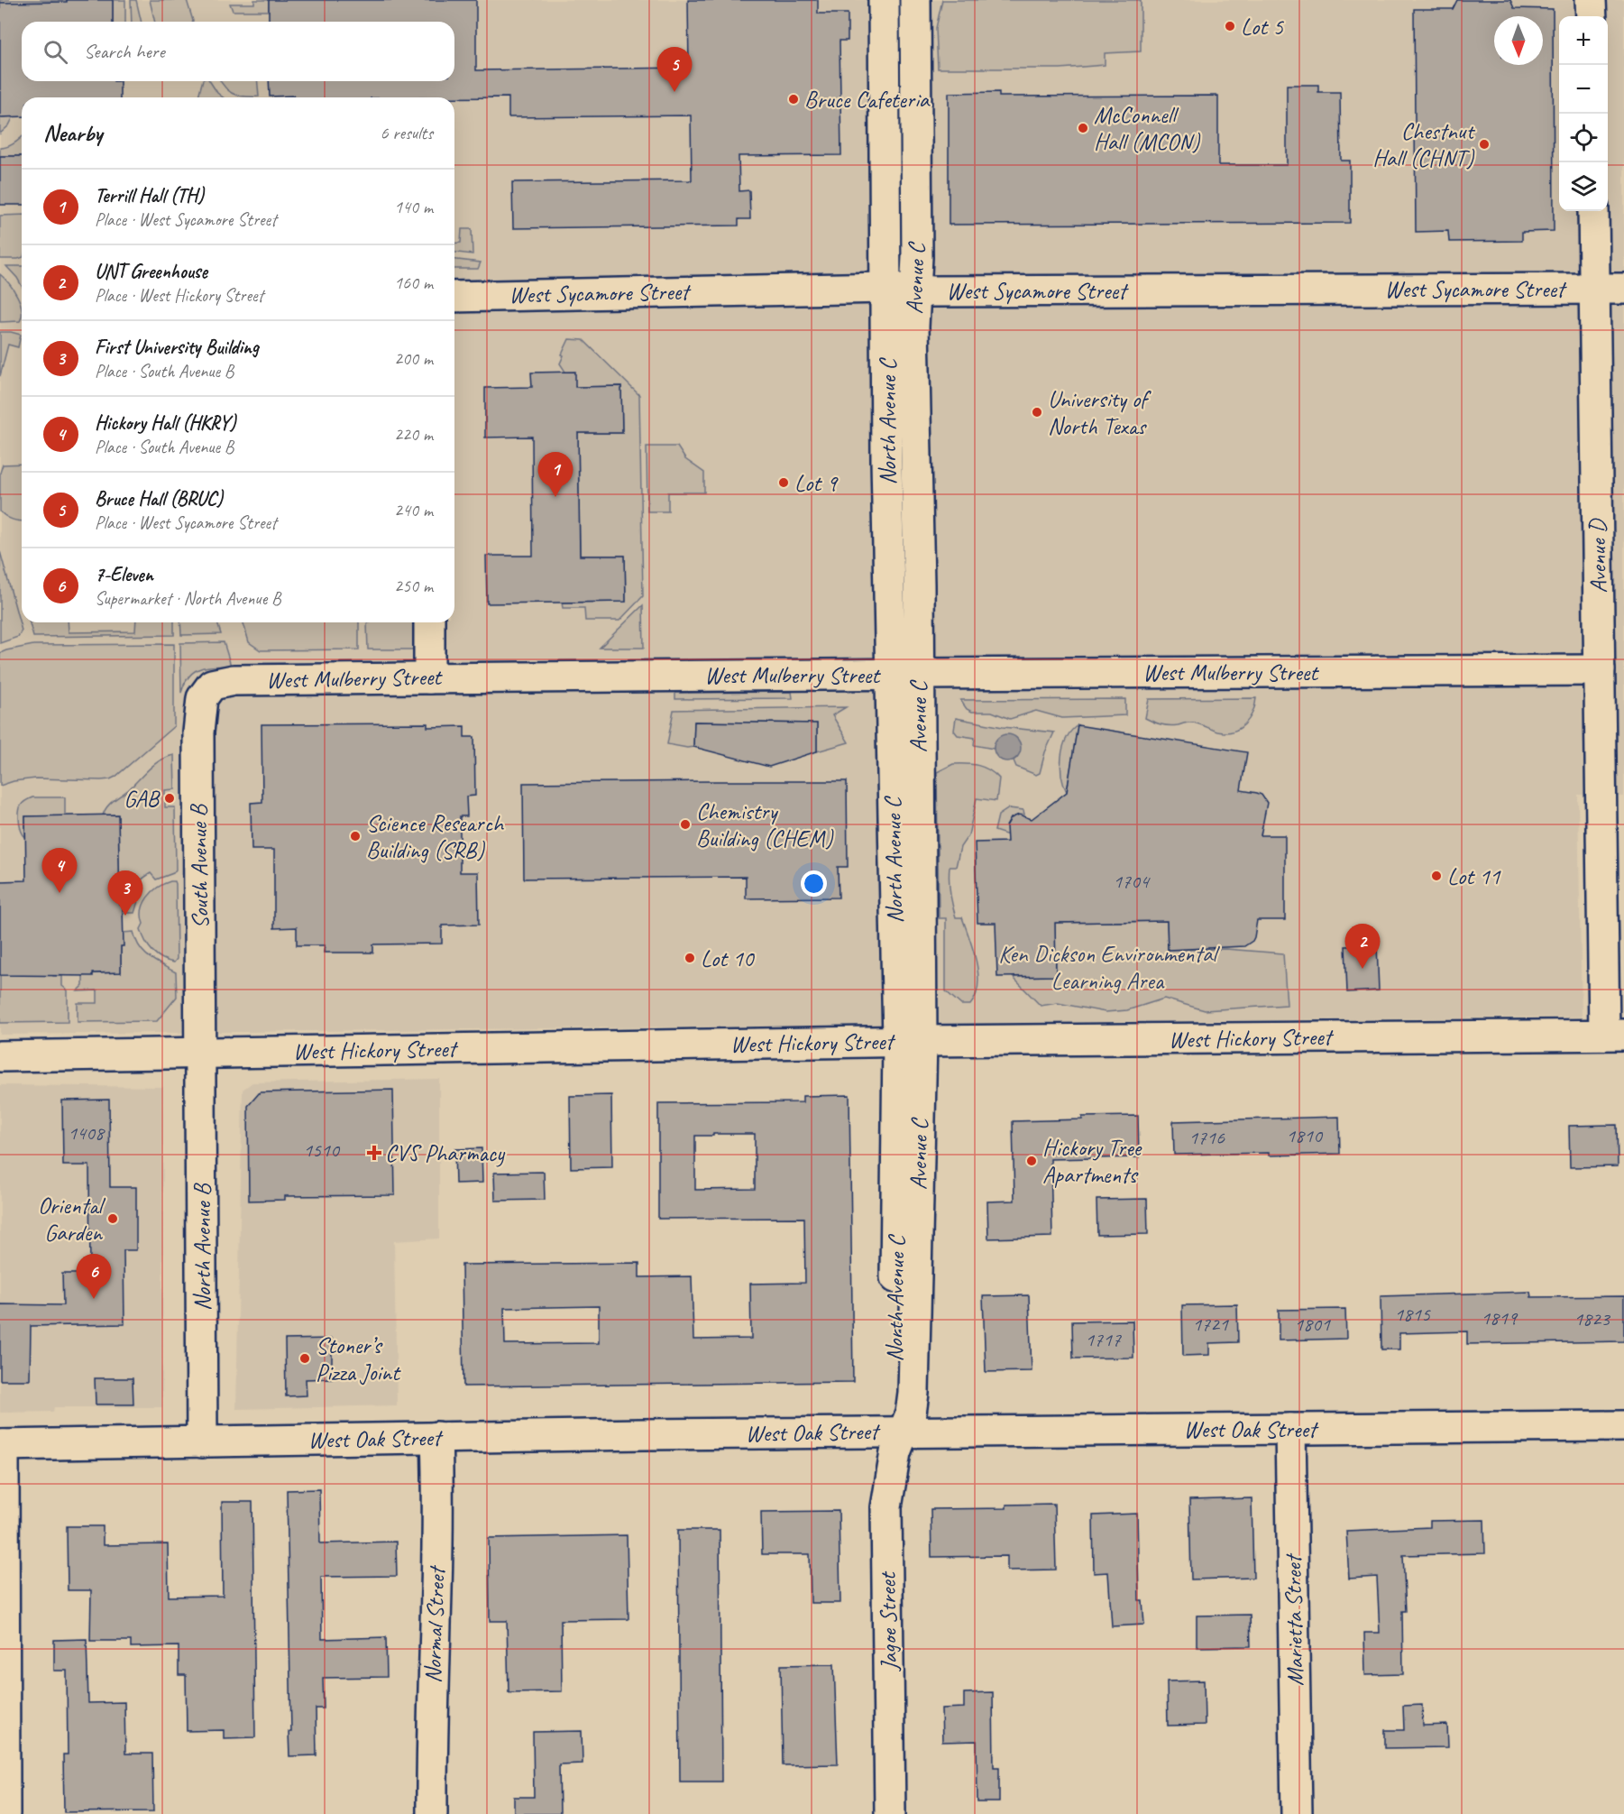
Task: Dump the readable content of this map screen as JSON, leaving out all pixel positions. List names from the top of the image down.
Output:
{
  "streets": {
    "street": [
      "Avenue C",
      "West Sycamore Street",
      "North Avenue C",
      "Avenue D",
      "West Mulberry Street",
      "South Avenue B",
      "West Hickory Street",
      "North Avenue B",
      "West Oak Street",
      "Marietta Street",
      "Jagoe Street",
      "Normal Street"
    ]
  },
  "crossings": [
    ["Avenue C", "West Sycamore Street"],
    ["Avenue C", "North Avenue C"],
    ["Avenue C", "West Mulberry Street"],
    ["West Sycamore Street", "North Avenue C"],
    ["West Sycamore Street", "Avenue D"],
    ["North Avenue C", "West Mulberry Street"],
    ["North Avenue C", "West Hickory Street"],
    ["North Avenue C", "West Oak Street"],
    ["North Avenue C", "Jagoe Street"],
    ["Avenue D", "West Mulberry Street"],
    ["Avenue D", "West Hickory Street"],
    ["West Mulberry Street", "South Avenue B"],
    ["South Avenue B", "West Hickory Street"],
    ["South Avenue B", "North Avenue B"],
    ["West Hickory Street", "North Avenue B"],
    ["North Avenue B", "West Oak Street"],
    ["West Oak Street", "Marietta Street"],
    ["West Oak Street", "Jagoe Street"],
    ["West Oak Street", "Normal Street"]
  ],
  "parks": ["Ken Dickson Environmental Learning Area"],
  "places": {
    "other": [
      "Lot 5",
      "Bruce Cafeteria",
      "McConnell Hall (MCON)",
      "Chestnut Hall (CHNT)",
      "University of North Texas",
      "Lot 9",
      "GAB",
      "Chemistry Building (CHEM)",
      "Science Research Building (SRB)",
      "Lot 11",
      "Lot 10",
      "Hickory Tree Apartments",
      "Oriental Garden",
      "Stoner’s Pizza Joint"
    ],
    "health": ["CVS Pharmacy"]
  },
  "house_numbers": [
    "1704",
    "1408",
    "1810",
    "1716",
    "1510",
    "1815",
    "1819",
    "1823",
    "1721",
    "1801",
    "1717"
  ],
  "north": "bottom",
  "page": {
    "map_buttons": ["+", "−"],
    "search": "Search here",
    "pins": [
      "5",
      "1",
      "4",
      "3",
      "2",
      "6"
    ],
    "heading": ["Nearby", "6 results"],
    "list": [
      {
        "mark": "1",
        "name": "Terrill Hall (TH)",
        "note": "Place · West Sycamore Street",
        "value": "140 m"
      },
      {
        "mark": "2",
        "name": "UNT Greenhouse",
        "note": "Place · West Hickory Street",
        "value": "160 m"
      },
      {
        "mark": "3",
        "name": "First University Building",
        "note": "Place · South Avenue B",
        "value": "200 m"
      },
      {
        "mark": "4",
        "name": "Hickory Hall (HKRY)",
        "note": "Place · South Avenue B",
        "value": "220 m"
      },
      {
        "mark": "5",
        "name": "Bruce Hall (BRUC)",
        "note": "Place · West Sycamore Street",
        "value": "240 m"
      },
      {
        "mark": "6",
        "name": "7-Eleven",
        "note": "Supermarket · North Avenue B",
        "value": "250 m"
      }
    ]
  }
}
